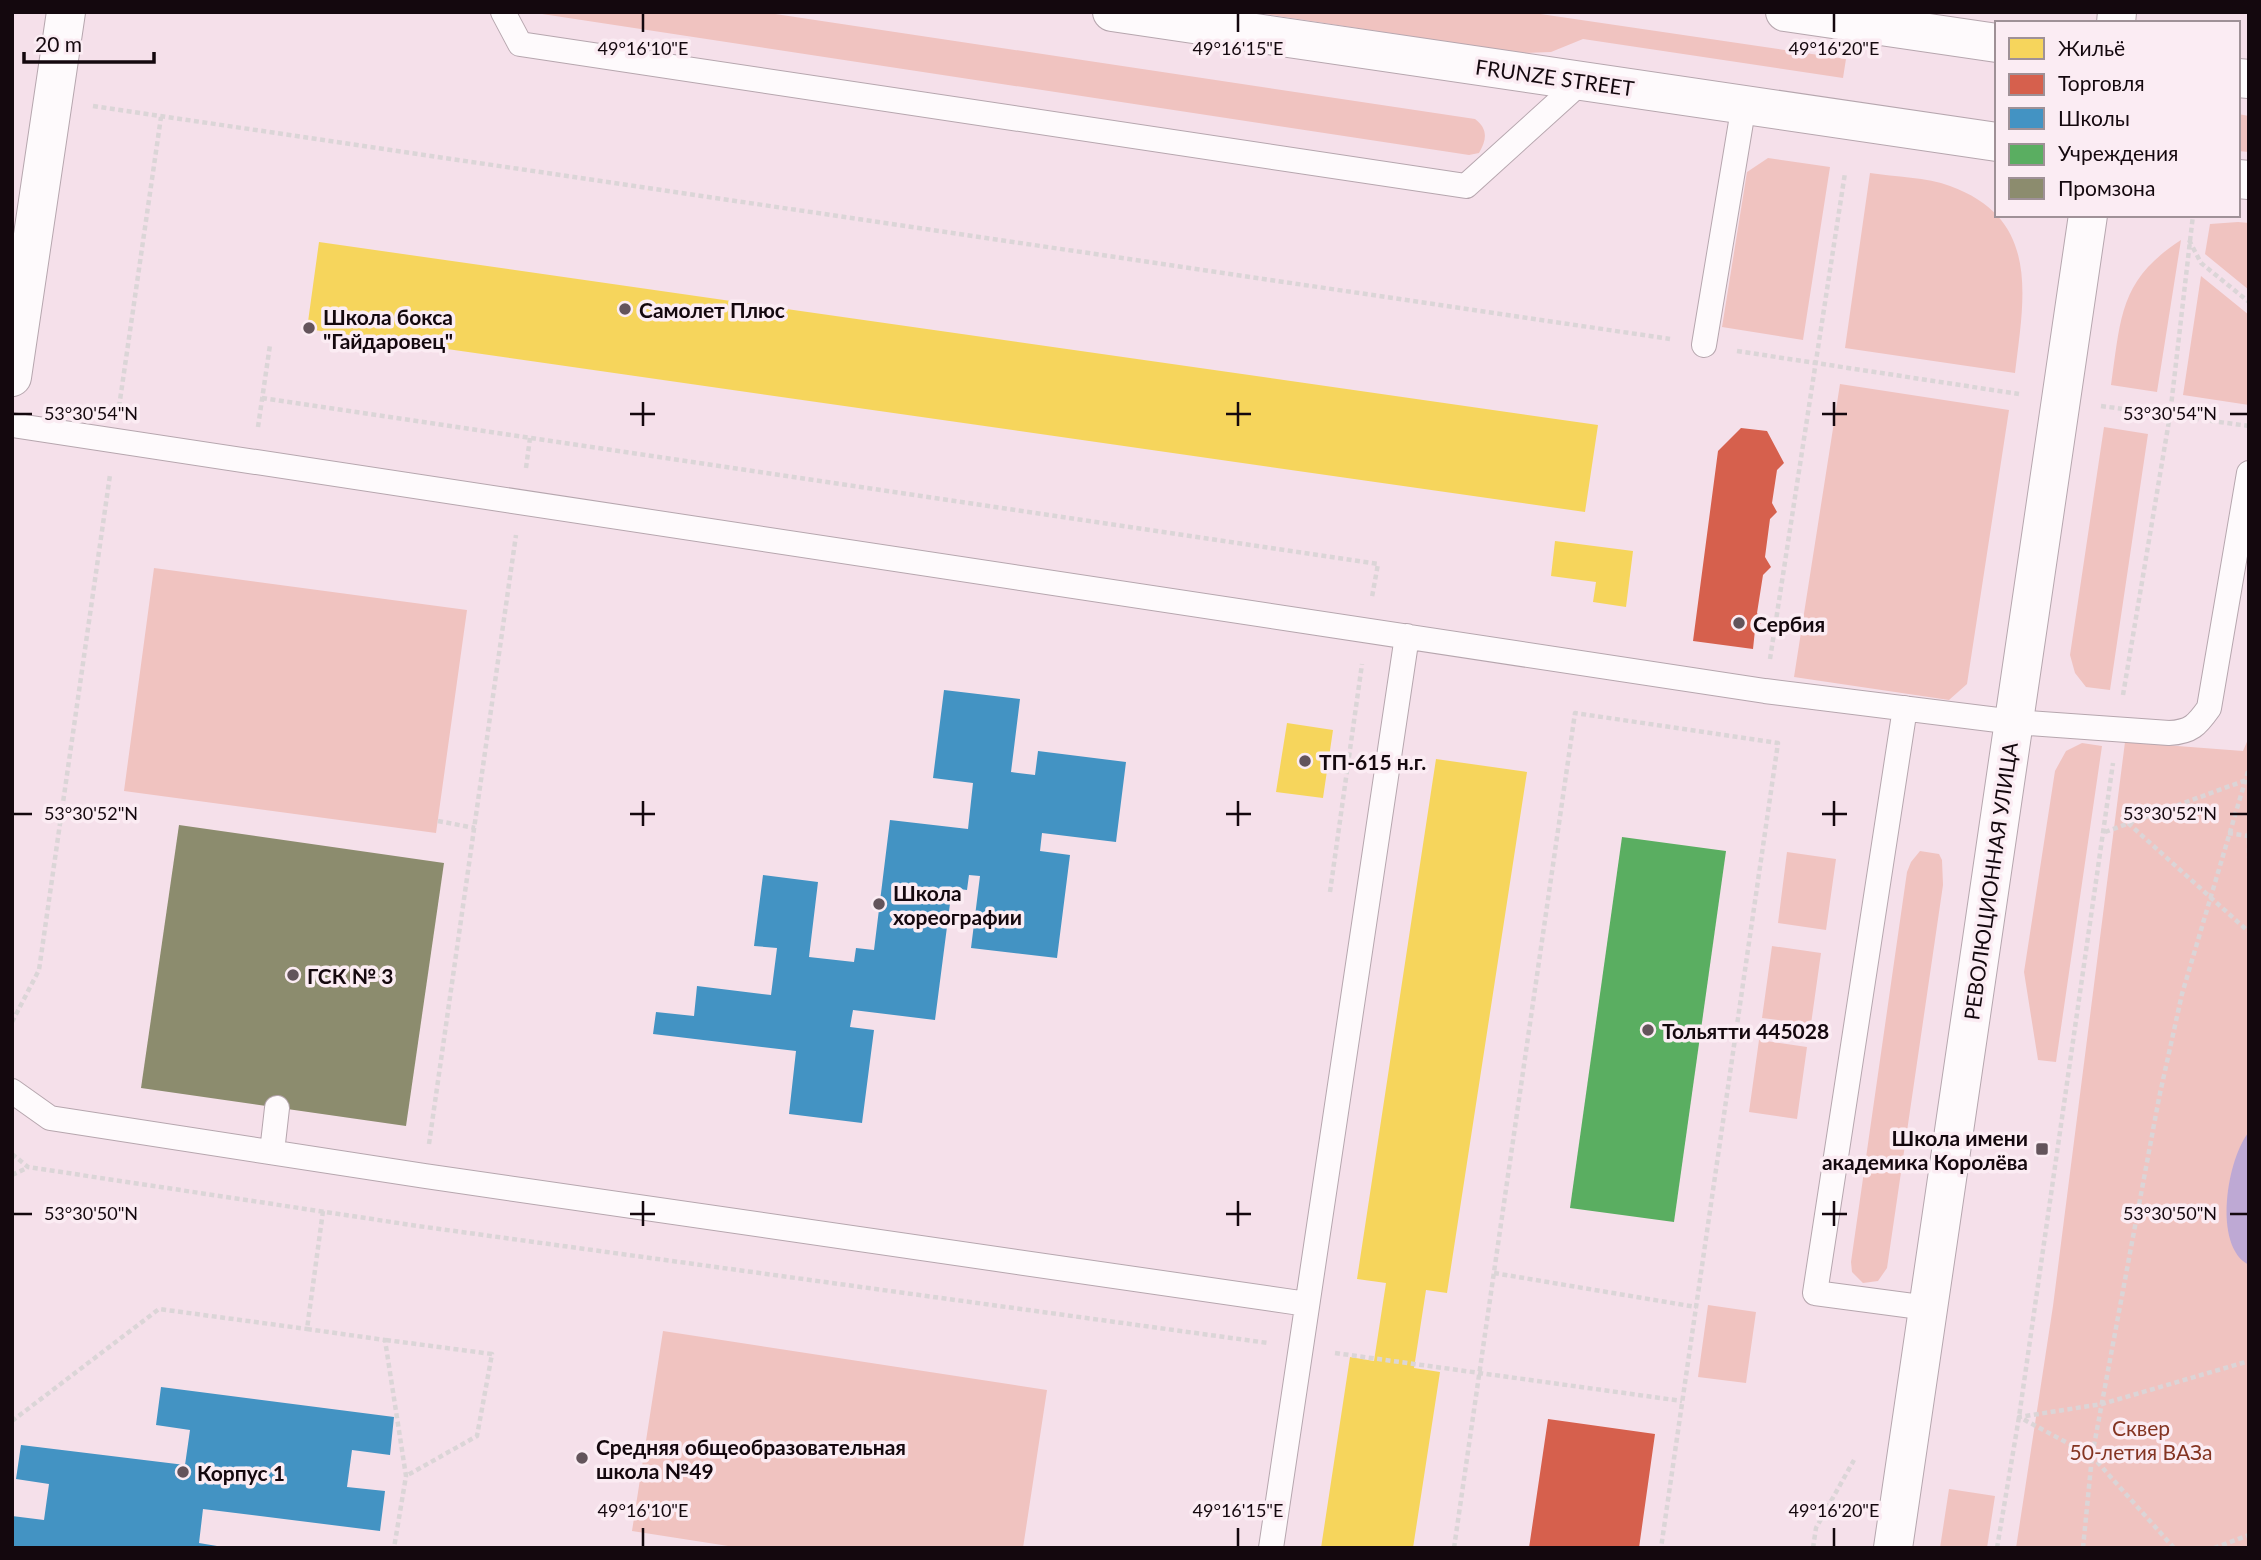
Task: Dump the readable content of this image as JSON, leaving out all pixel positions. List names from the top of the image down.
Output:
{
  "streets": {
    "main road": ["FRUNZE STREET", "РЕВОЛЮЦИОННАЯ УЛИЦА"]
  },
  "parks": ["Сквер 50-летия ВАЗа"],
  "places": {
    "other": [
      "Самолет Плюс",
      "Школа бокса \"Гайдаровец\"",
      "Сербия",
      "ТП-615 н.г.",
      "Школа хореографии",
      "ГСК № 3",
      "Тольятти 445028",
      "Средняя общеобразовательная школа №49",
      "Корпус 1"
    ],
    "transit": ["Школа имени академика Королёва"]
  },
  "legend": [
    "Жильё",
    "Торговля",
    "Школы",
    "Учреждения",
    "Промзона"
  ],
  "scale_bar": "20 m",
  "coordinates": [
    "49°16'10\"E",
    "49°16'15\"E",
    "49°16'20\"E",
    "53°30'54\"N",
    "53°30'52\"N",
    "53°30'50\"N"
  ]
}
